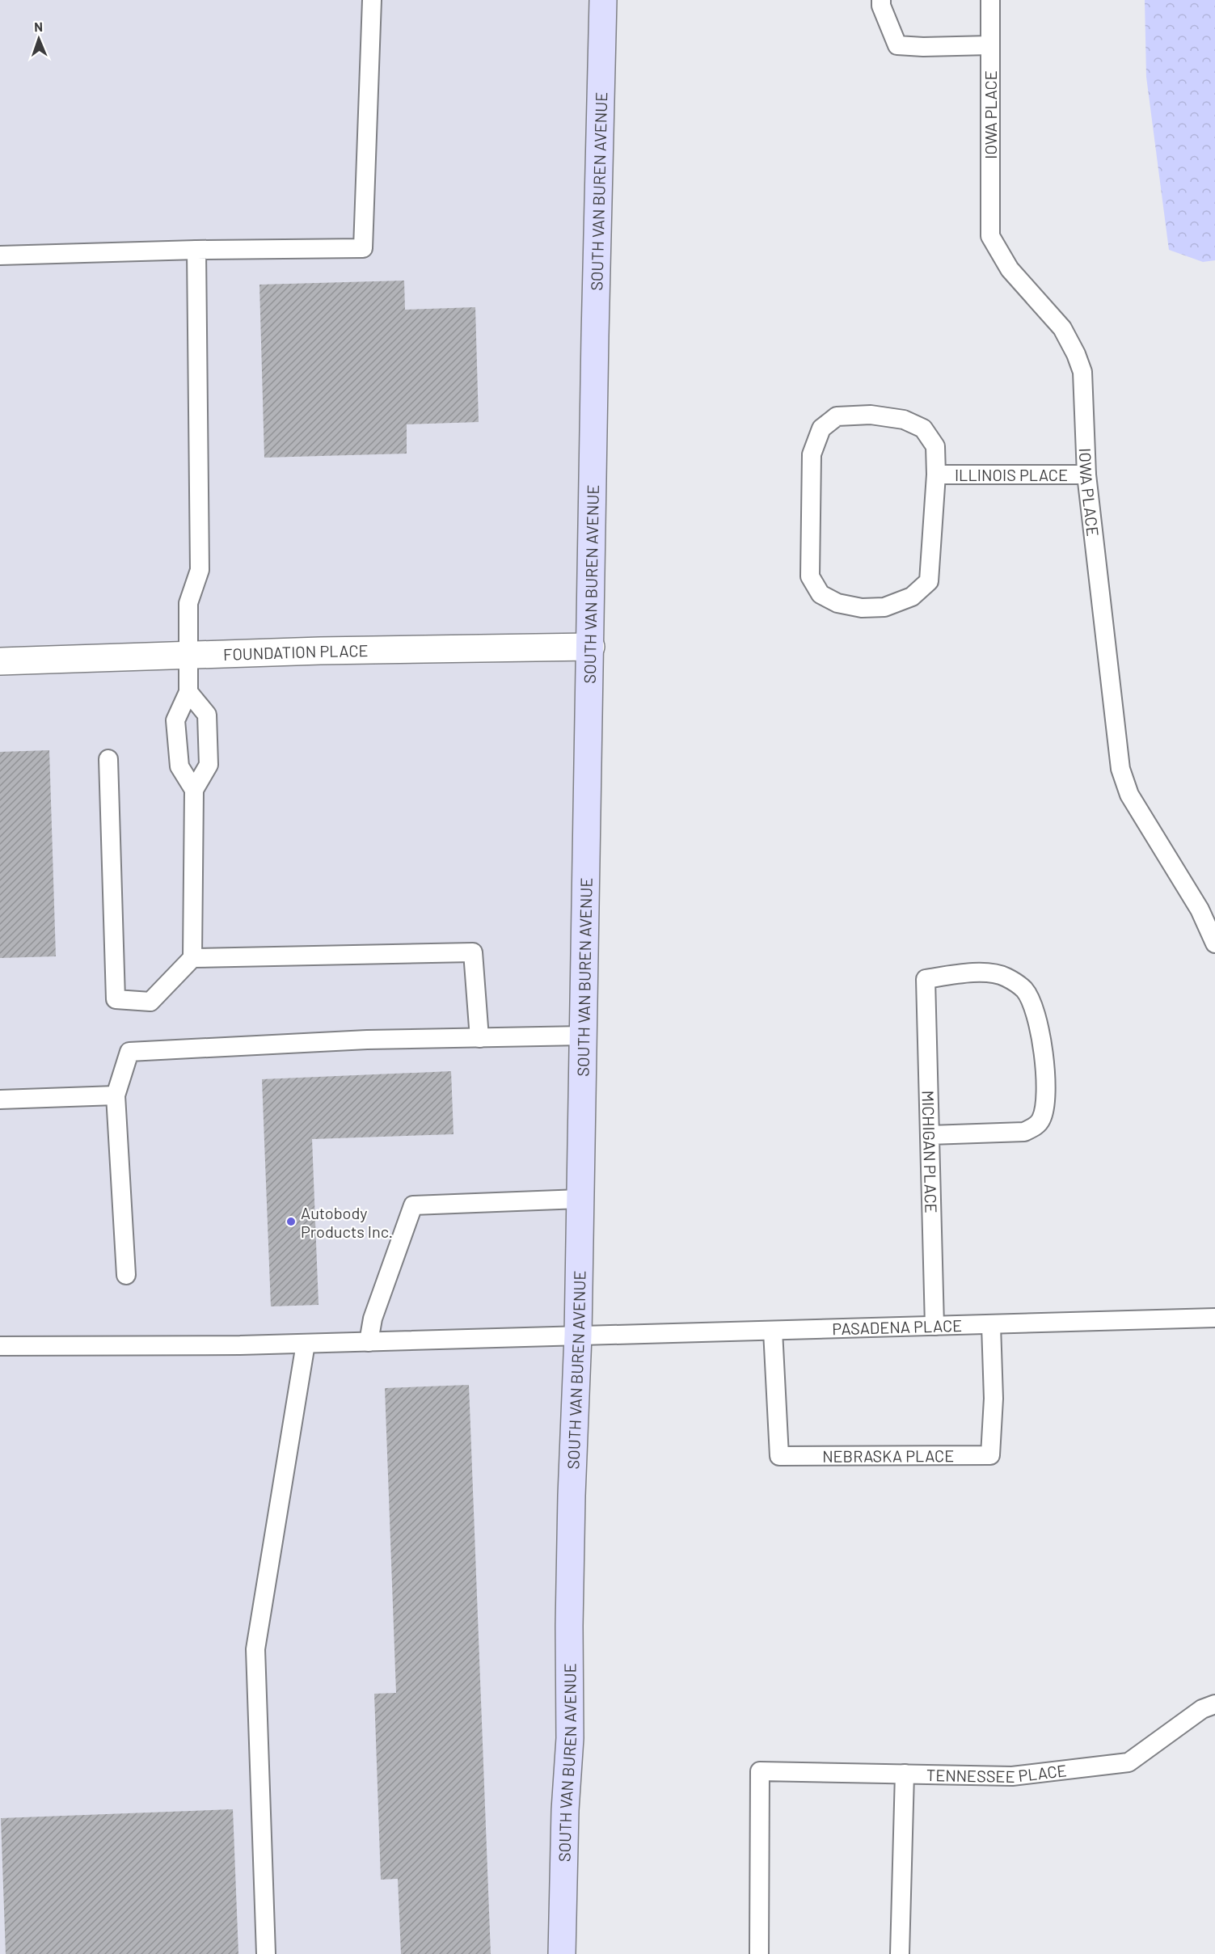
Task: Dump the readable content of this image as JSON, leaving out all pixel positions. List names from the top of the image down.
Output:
{
  "streets": {
    "main road": ["SOUTH VAN BUREN AVENUE"],
    "street": ["FOUNDATION PLACE"],
    "lane": [
      "IOWA PLACE",
      "ILLINOIS PLACE",
      "MICHIGAN PLACE",
      "PASADENA PLACE",
      "NEBRASKA PLACE",
      "TENNESSEE PLACE"
    ]
  },
  "crossings": [
    ["IOWA PLACE", "ILLINOIS PLACE"],
    ["SOUTH VAN BUREN AVENUE", "FOUNDATION PLACE"],
    ["SOUTH VAN BUREN AVENUE", "PASADENA PLACE"],
    ["MICHIGAN PLACE", "PASADENA PLACE"],
    ["PASADENA PLACE", "NEBRASKA PLACE"]
  ],
  "places": ["Autobody Products Inc."],
  "north": "top"
}
